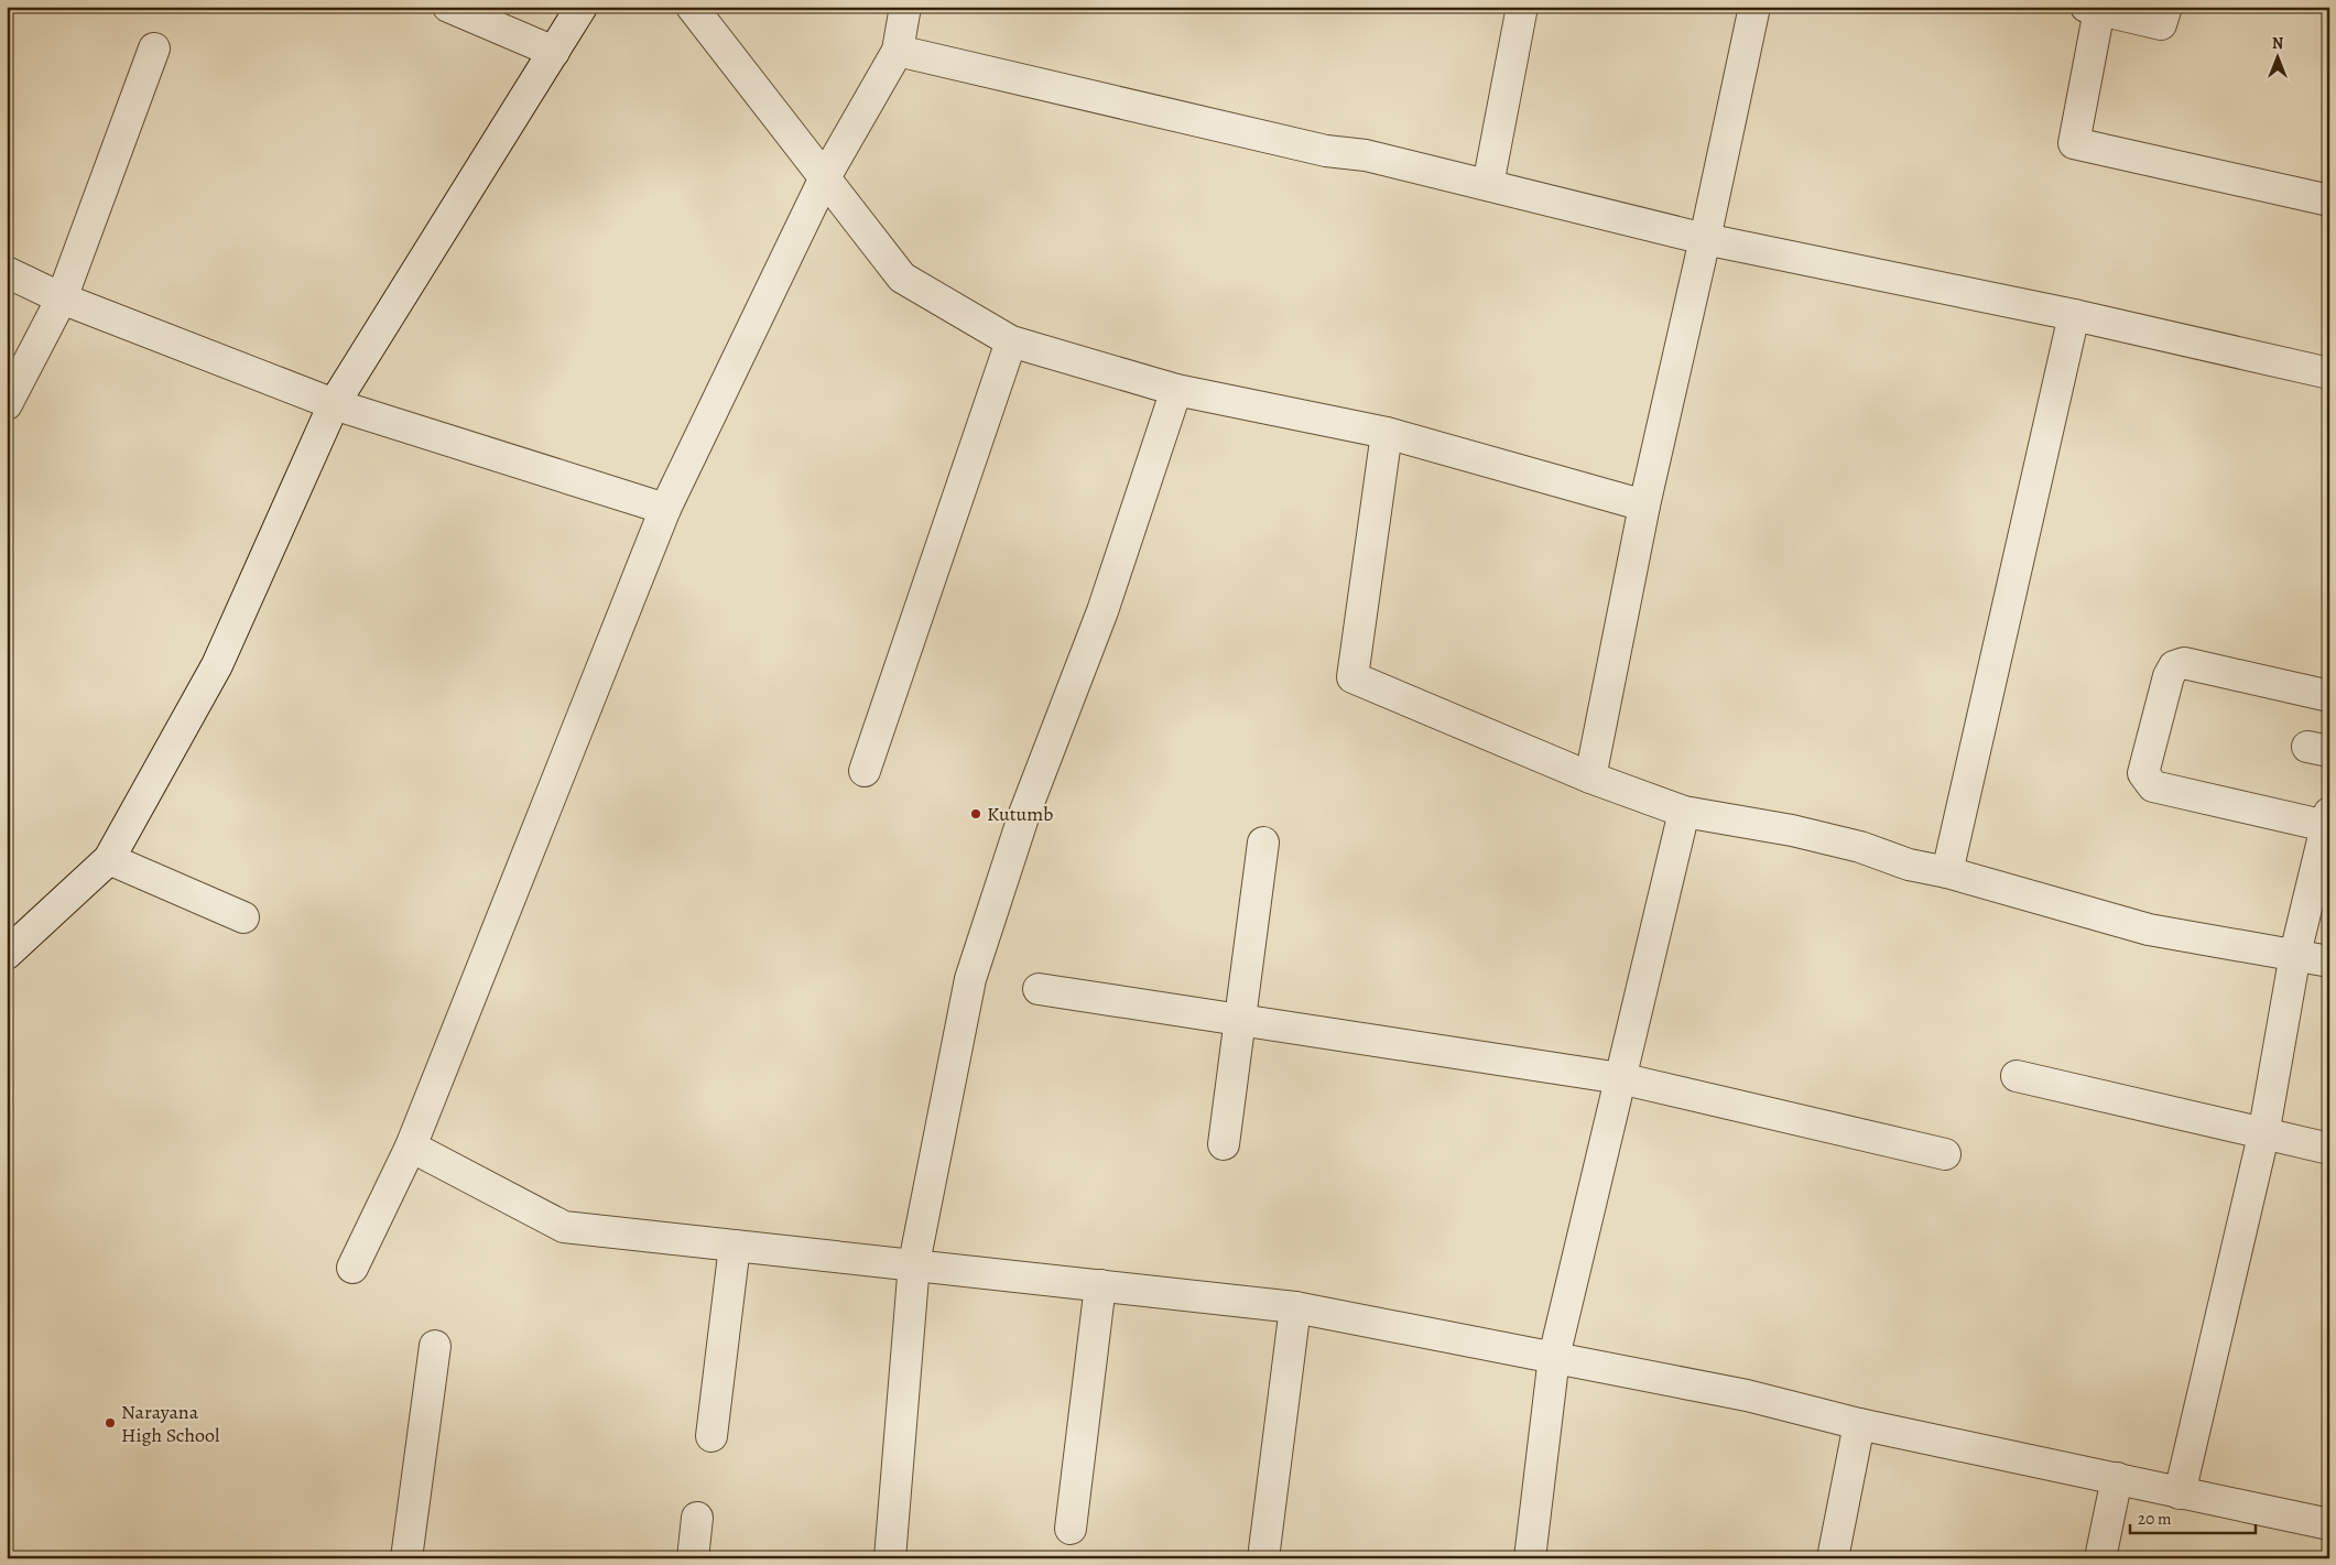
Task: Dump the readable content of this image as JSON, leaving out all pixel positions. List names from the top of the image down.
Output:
{
  "places": ["Kutumb", "Narayana High School"],
  "scale_bar": "20 m",
  "north": "top"
}
